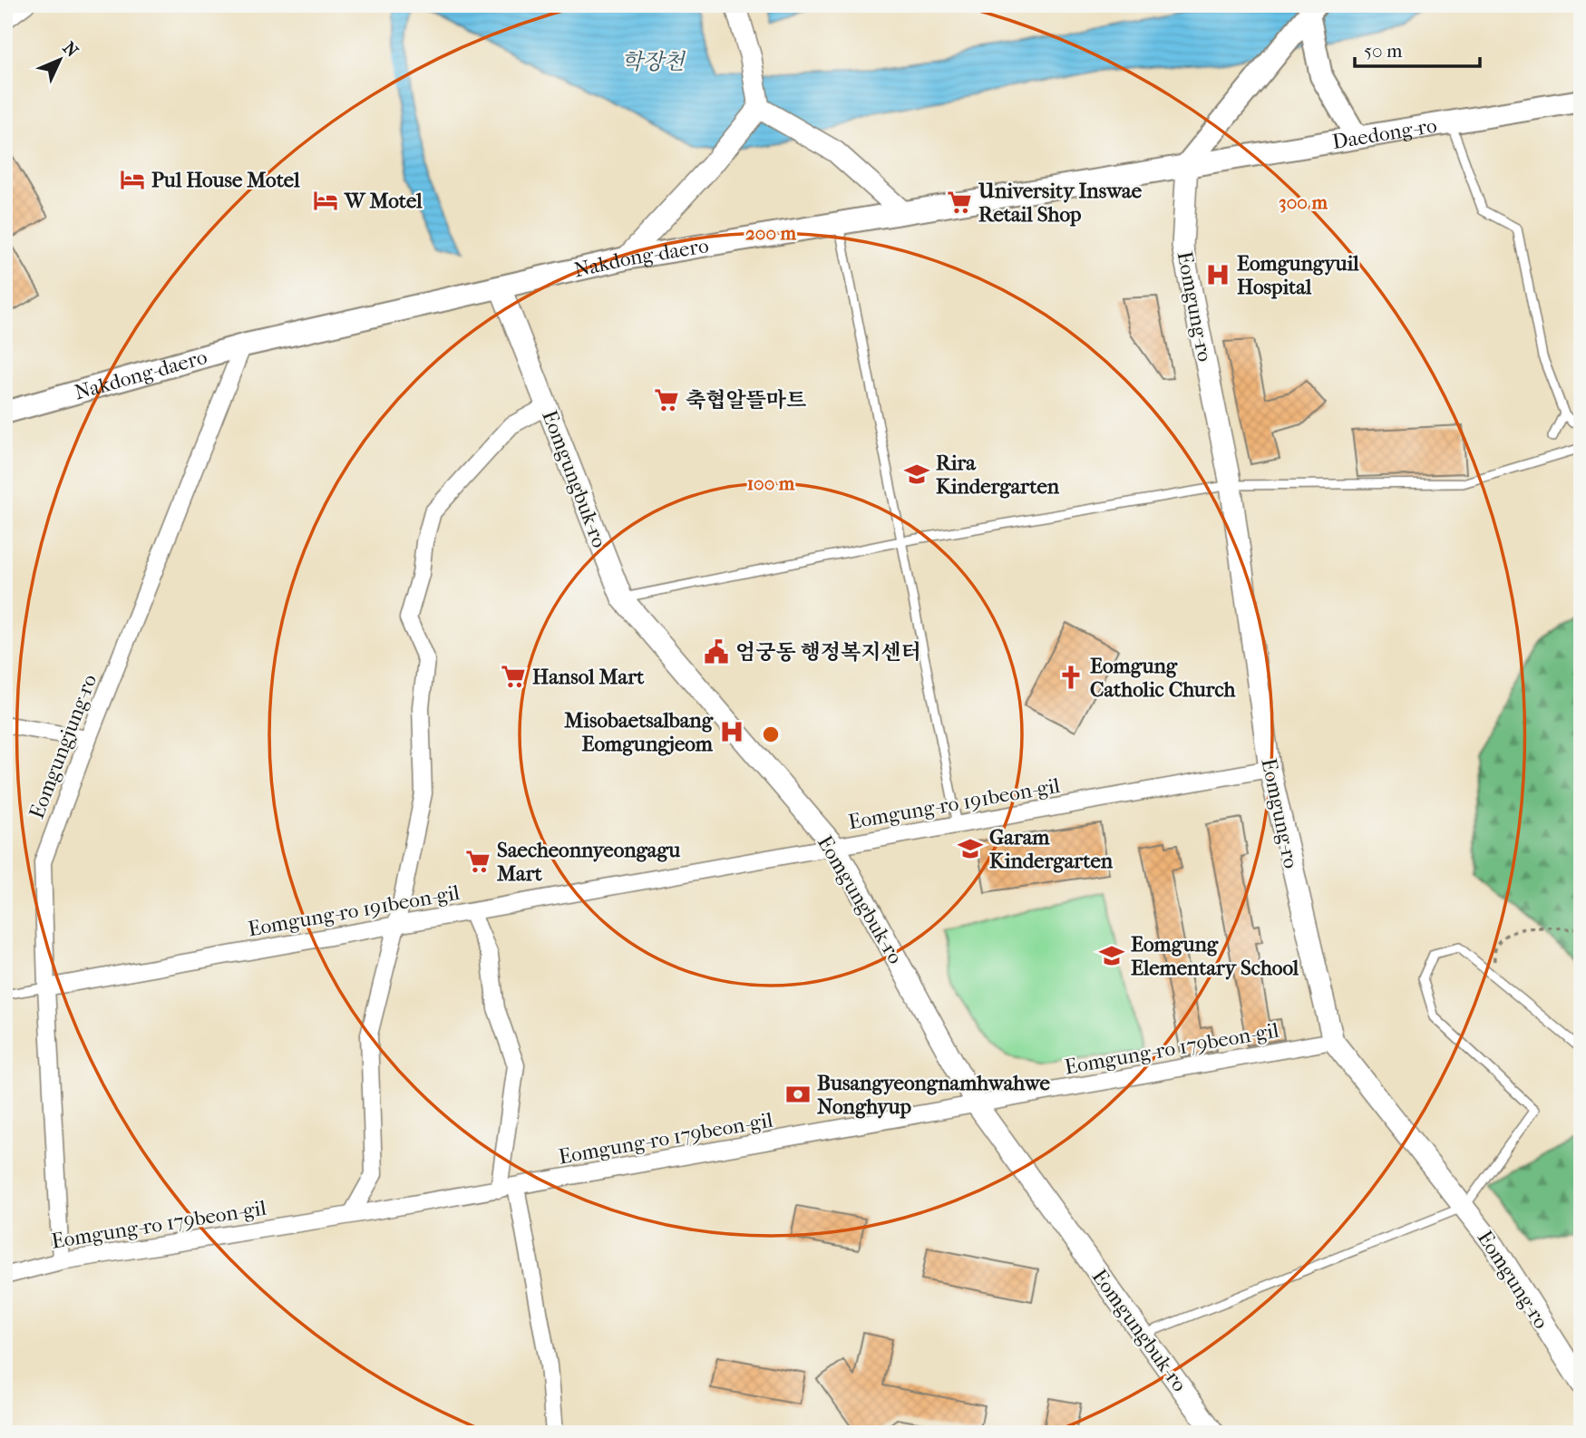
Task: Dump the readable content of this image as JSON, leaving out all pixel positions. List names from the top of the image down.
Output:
{
  "streets": {
    "main road": ["Daedong-ro", "Nakdong-daero"],
    "street": [
      "Eomgung-ro",
      "Eomgungbuk-ro",
      "Eomgungjung-ro",
      "Eomgung-ro 191beon-gil",
      "Eomgung-ro 179beon-gil"
    ]
  },
  "crossings": [
    ["Daedong-ro", "Nakdong-daero"],
    ["Daedong-ro", "Eomgung-ro"],
    ["Nakdong-daero", "Eomgung-ro"],
    ["Nakdong-daero", "Eomgungbuk-ro"],
    ["Nakdong-daero", "Eomgungjung-ro"],
    ["Eomgung-ro", "Eomgung-ro 191beon-gil"],
    ["Eomgung-ro", "Eomgung-ro 179beon-gil"],
    ["Eomgungbuk-ro", "Eomgung-ro 191beon-gil"],
    ["Eomgungbuk-ro", "Eomgung-ro 179beon-gil"],
    ["Eomgungjung-ro", "Eomgung-ro 191beon-gil"],
    ["Eomgungjung-ro", "Eomgung-ro 179beon-gil"]
  ],
  "water": ["학장천"],
  "places": {
    "hotel": ["Pul House Motel", "W Motel"],
    "supermarket": [
      "University Inswae Retail Shop",
      "축협알뜰마트",
      "Hansol Mart",
      "Saecheonnyeongagu Mart"
    ],
    "hospital": ["Eomgungyuil Hospital", "Misobaetsalbang Eomgungjeom"],
    "school or university": ["Rira Kindergarten", "Garam Kindergarten", "Eomgung Elementary School"],
    "public building": ["엄궁동 행정복지센터"],
    "church": ["Eomgung Catholic Church"],
    "bank": ["Busangyeongnamhwahwe Nonghyup"]
  },
  "scale_bar": "50 m",
  "north": "top right",
  "rings": ["300 m", "200 m", "100 m"]
}
